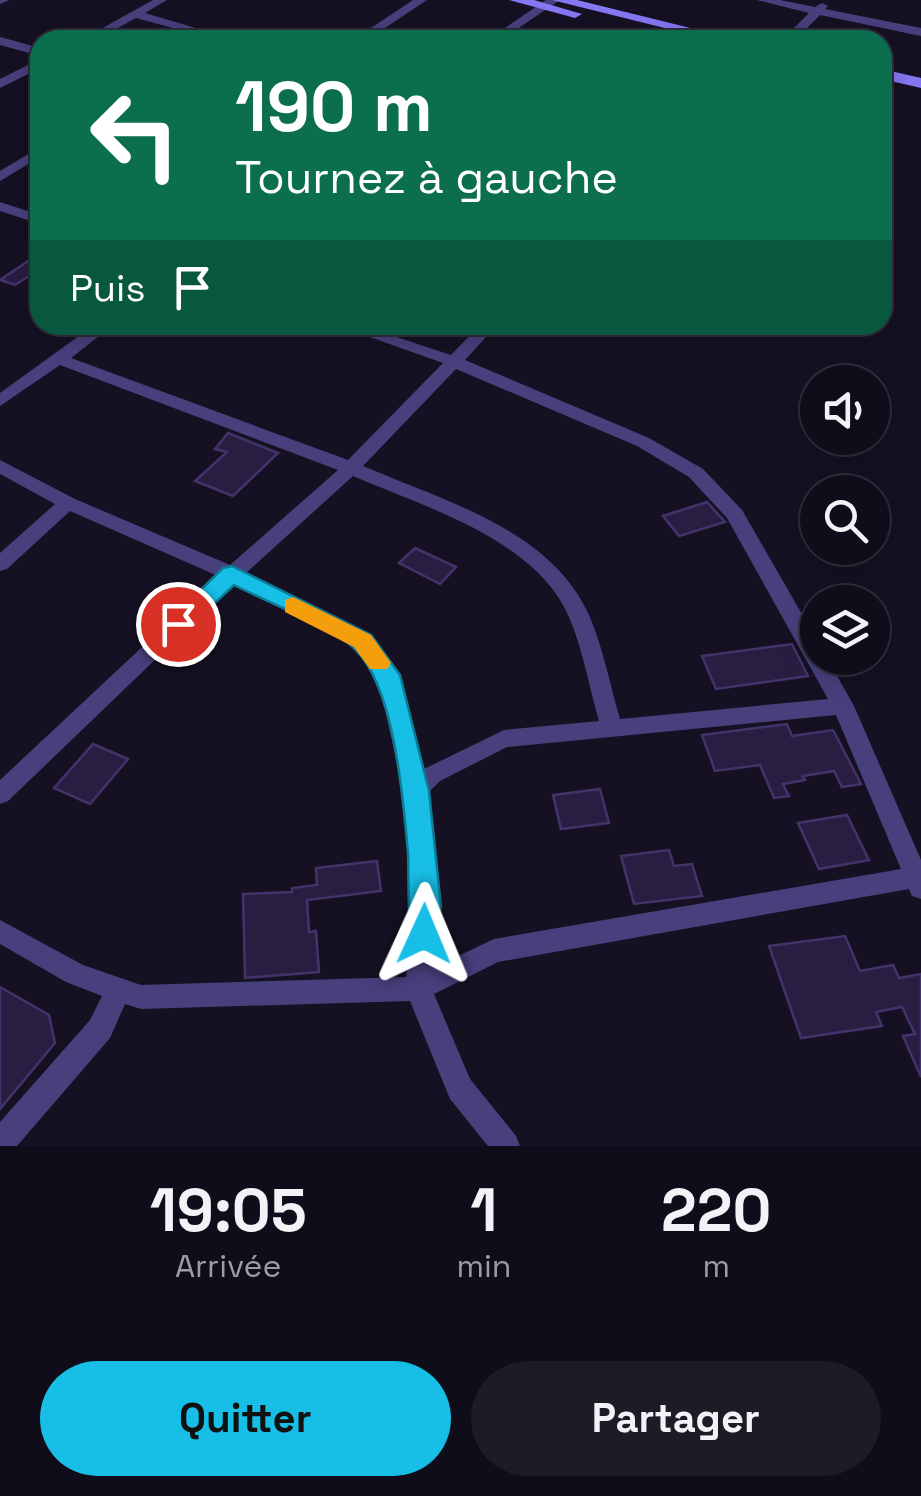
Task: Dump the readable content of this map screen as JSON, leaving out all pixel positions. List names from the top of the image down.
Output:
{
  "page": {
    "turn": ["190 m", "Tournez à gauche"],
    "then": "Puis",
    "eta": [
      "19:05",
      "Arrivée",
      "1",
      "min",
      "220",
      "m"
    ],
    "buttons": ["Quitter", "Partager"]
  }
}
